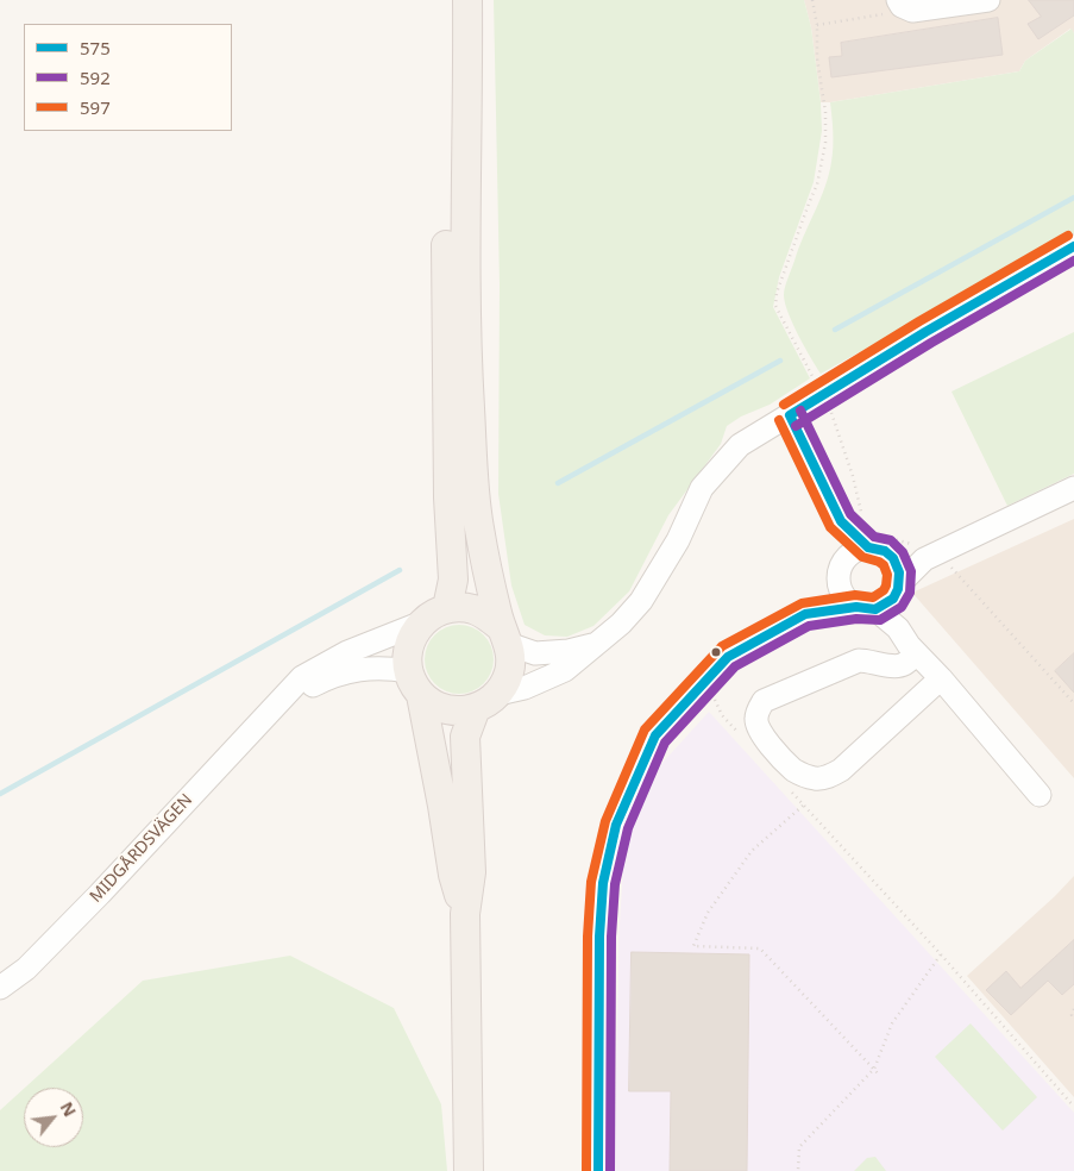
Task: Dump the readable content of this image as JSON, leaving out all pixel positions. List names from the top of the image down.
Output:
{
  "streets": {
    "street": ["MIDGÅRDSVÄGEN"]
  },
  "lines": ["transit line 597", "transit line 575", "transit line 592"],
  "legend": ["575", "592", "597"],
  "north": "top right"
}
